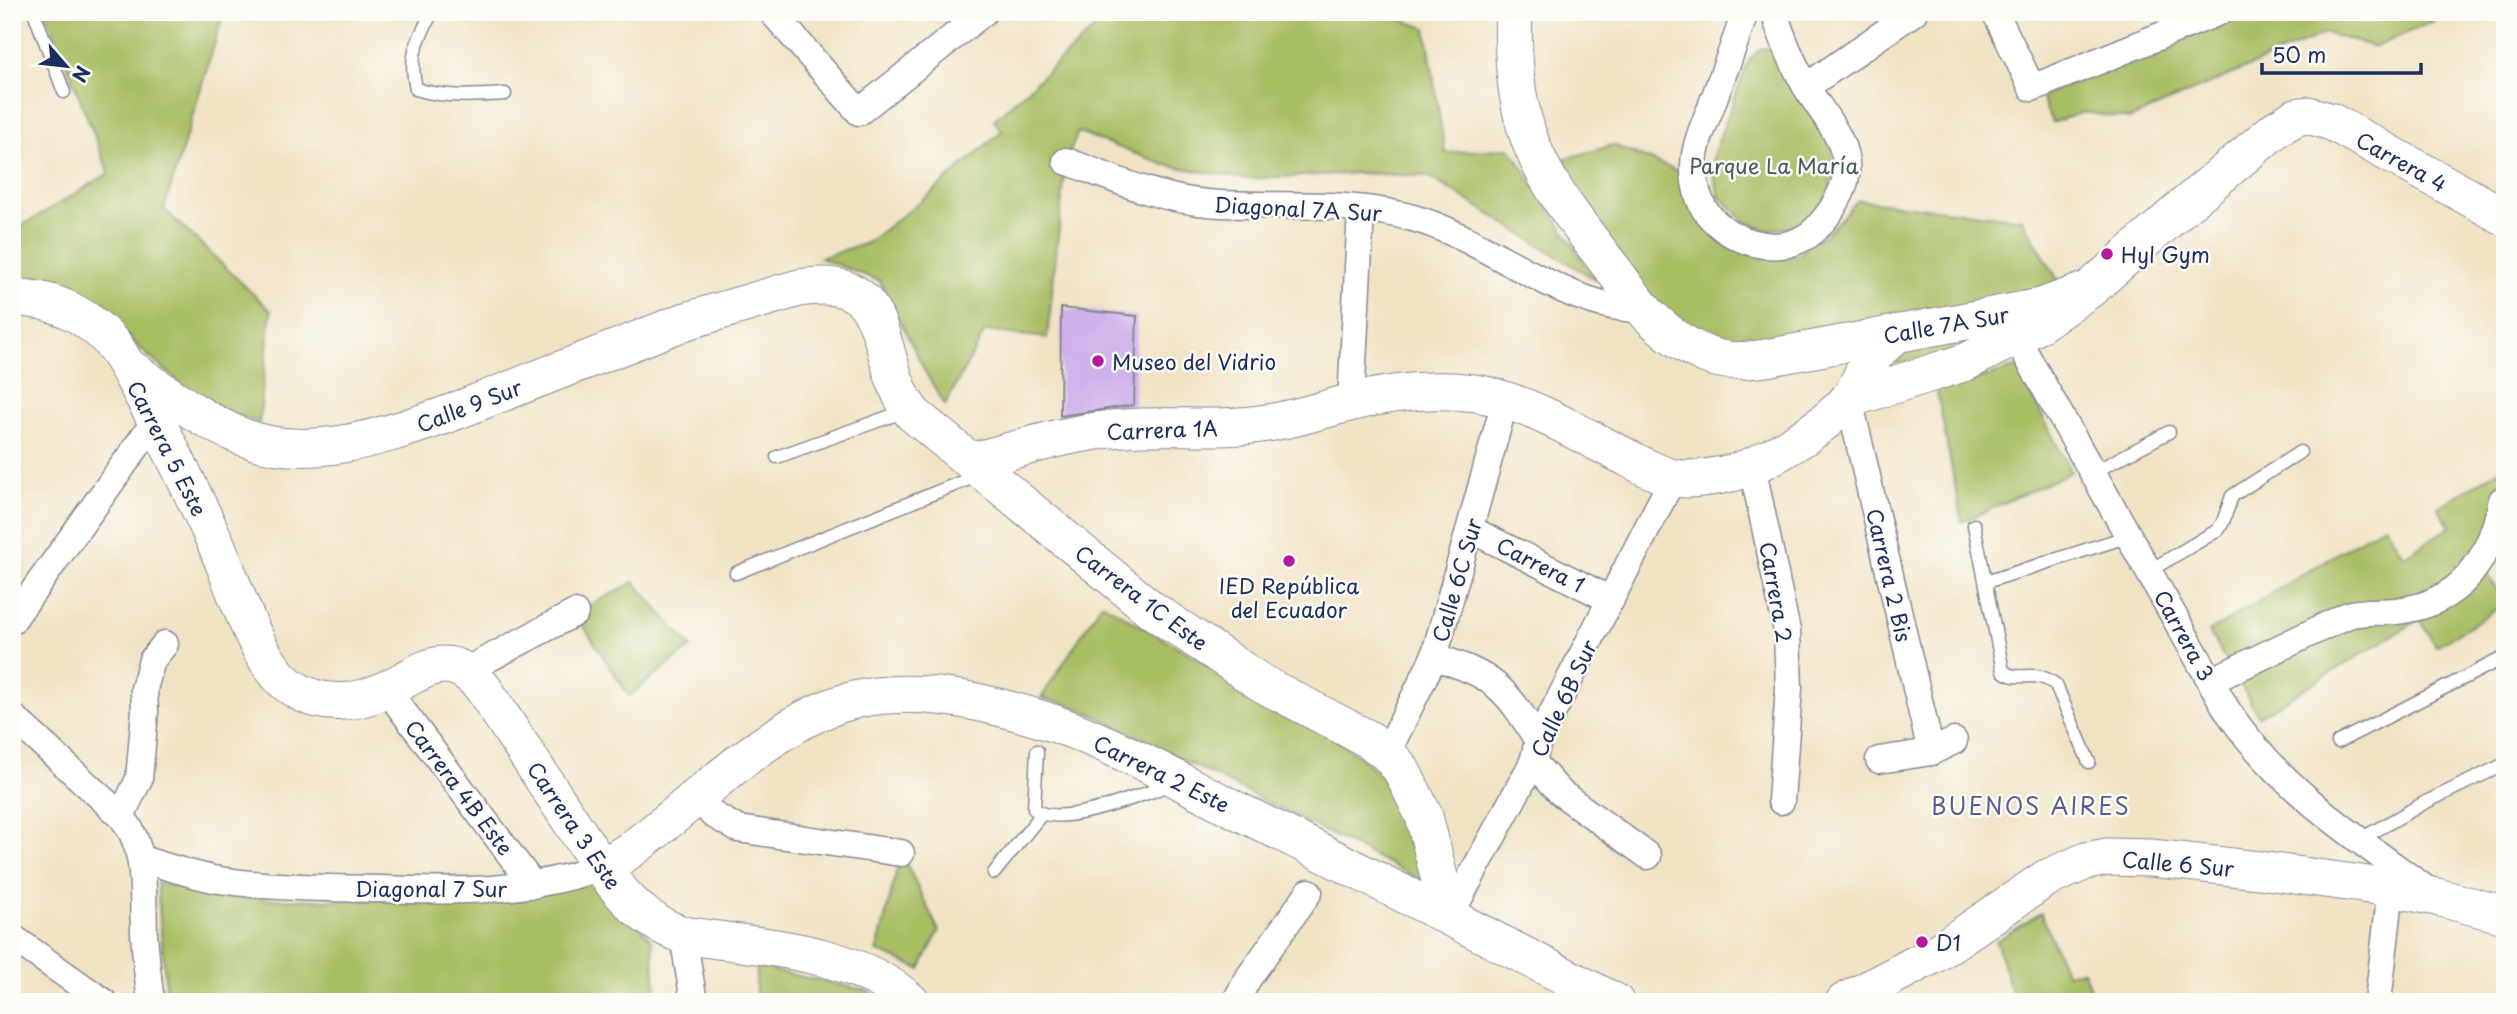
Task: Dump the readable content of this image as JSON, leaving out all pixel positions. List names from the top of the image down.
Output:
{
  "streets": {
    "street": [
      "Carrera 4",
      "Diagonal 7A Sur",
      "Calle 7A Sur",
      "Calle 9 Sur",
      "Carrera 1A",
      "Carrera 5 Este",
      "Carrera 1",
      "Carrera 2 Bis",
      "Calle 6C Sur",
      "Carrera 2",
      "Carrera 1C Este",
      "Carrera 3",
      "Calle 6B Sur",
      "Carrera 2 Este",
      "Carrera 4B Este",
      "Carrera 3 Este",
      "Calle 6 Sur",
      "Diagonal 7 Sur"
    ]
  },
  "crossings": [
    ["Carrera 4", "Calle 7A Sur"],
    ["Diagonal 7A Sur", "Calle 7A Sur"],
    ["Calle 7A Sur", "Carrera 3"],
    ["Calle 9 Sur", "Carrera 5 Este"],
    ["Calle 9 Sur", "Carrera 1C Este"],
    ["Carrera 1A", "Calle 6C Sur"],
    ["Carrera 1A", "Carrera 1C Este"],
    ["Carrera 1A", "Calle 6B Sur"],
    ["Carrera 5 Este", "Carrera 4B Este"],
    ["Carrera 5 Este", "Carrera 3 Este"],
    ["Carrera 1", "Calle 6C Sur"],
    ["Carrera 1", "Calle 6B Sur"],
    ["Calle 6C Sur", "Carrera 1C Este"],
    ["Carrera 1C Este", "Calle 6B Sur"],
    ["Carrera 1C Este", "Carrera 2 Este"],
    ["Carrera 3", "Calle 6 Sur"],
    ["Calle 6B Sur", "Carrera 2 Este"],
    ["Carrera 2 Este", "Diagonal 7 Sur"],
    ["Carrera 4B Este", "Diagonal 7 Sur"],
    ["Carrera 3 Este", "Diagonal 7 Sur"]
  ],
  "districts": ["BUENOS AIRES"],
  "parks": ["Parque La María"],
  "places": [
    "Hyl Gym",
    "Museo del Vidrio",
    "IED República del Ecuador",
    "D1"
  ],
  "scale_bar": "50 m",
  "north": "bottom right"
}
